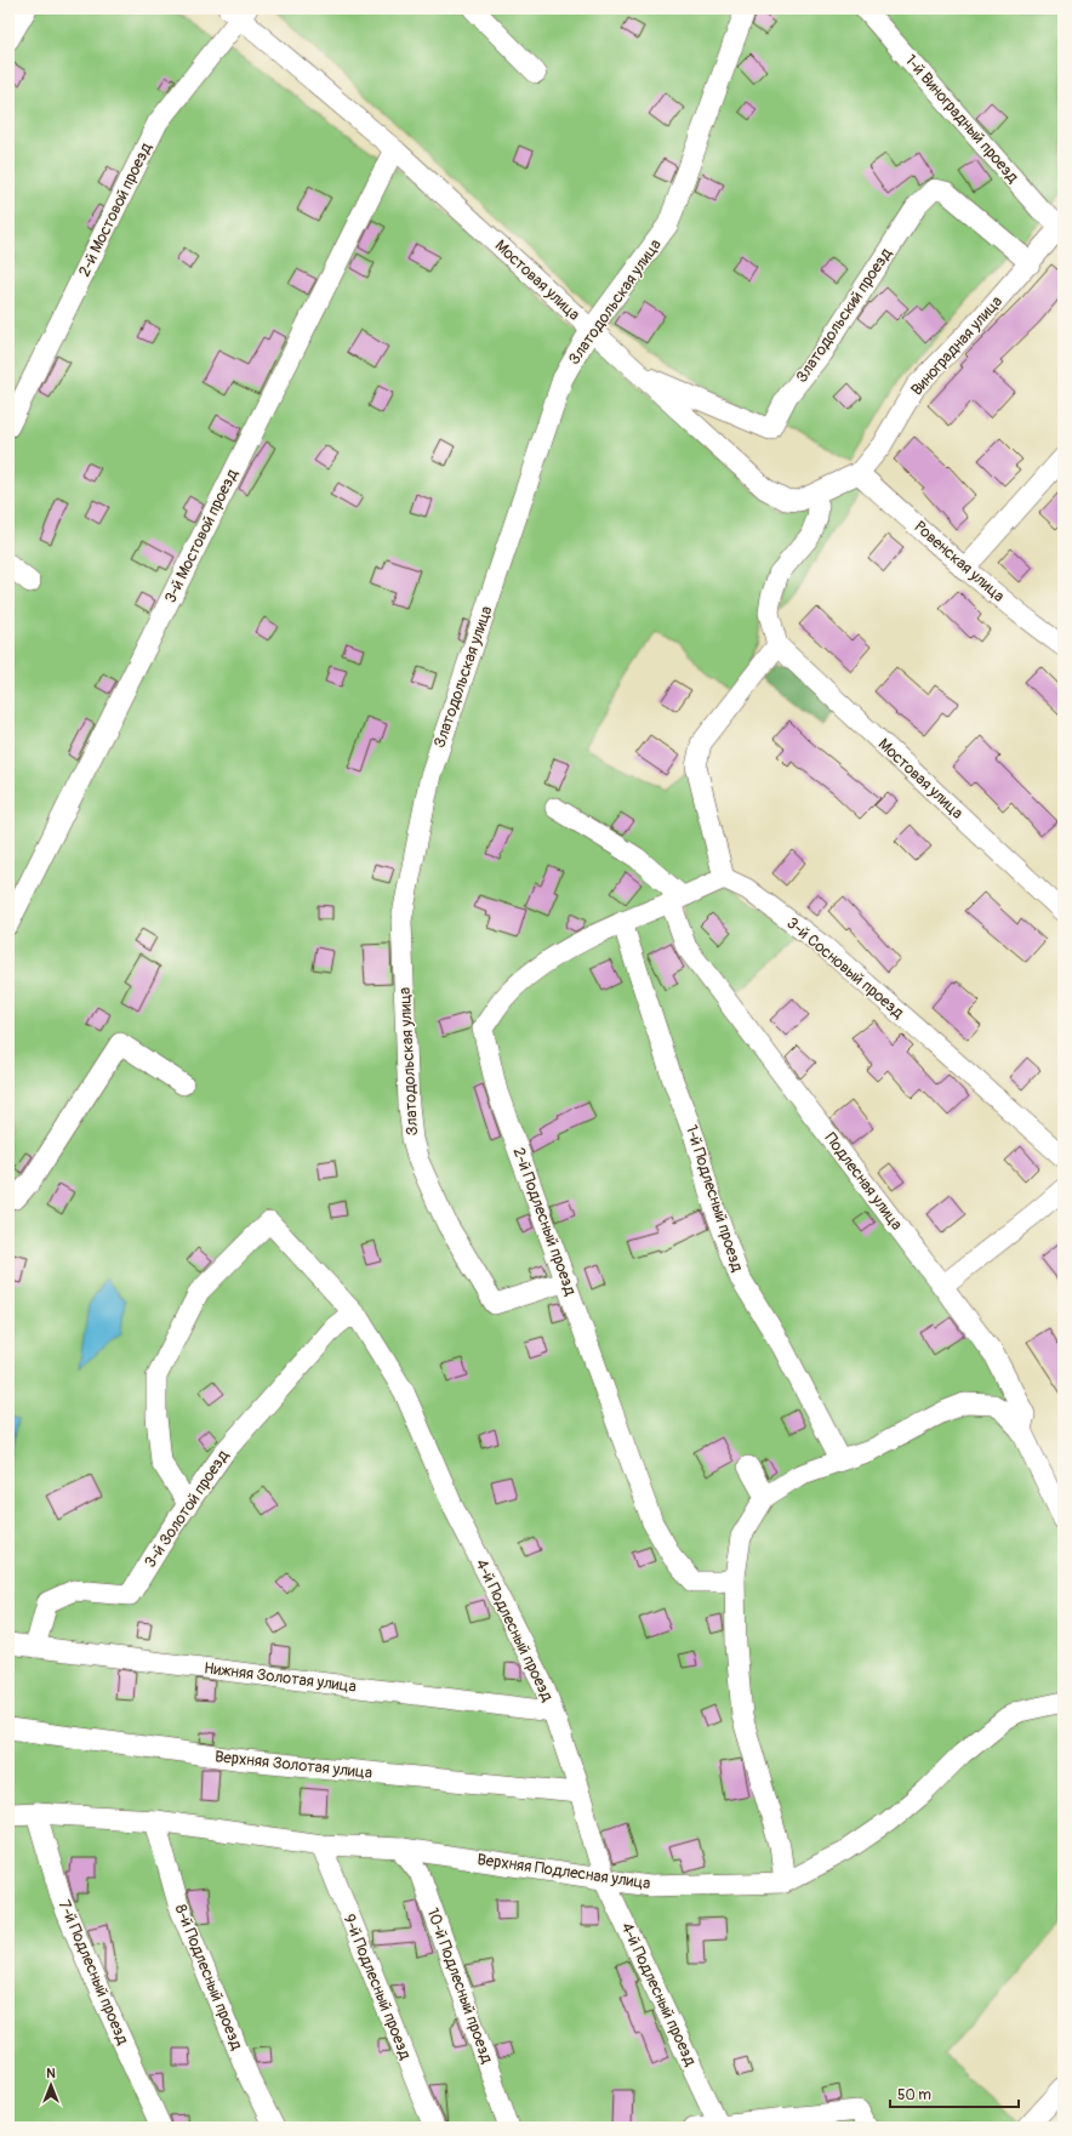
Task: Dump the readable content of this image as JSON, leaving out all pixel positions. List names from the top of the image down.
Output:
{
  "streets": {
    "street": [
      "1-й Виноградный проезд",
      "2-й Мостовой проезд",
      "Мостовая улица",
      "Златодольская улица",
      "Златодольский проезд",
      "Виноградная улица",
      "3-й Мостовой проезд",
      "Ровенская улица",
      "3-й Сосновый проезд",
      "Подлесная улица",
      "1-й Подлесный проезд",
      "2-й Подлесный проезд",
      "3-й Золотой проезд",
      "4-й Подлесный проезд",
      "Нижняя Золотая улица",
      "Верхняя Золотая улица",
      "Верхняя Подлесная улица",
      "7-й Подлесный проезд",
      "8-й Подлесный проезд",
      "10-й Подлесный проезд",
      "9-й Подлесный проезд"
    ]
  },
  "crossings": [
    ["1-й Виноградный проезд", "Виноградная улица"],
    ["2-й Мостовой проезд", "Мостовая улица"],
    ["Мостовая улица", "Златодольская улица"],
    ["Мостовая улица", "Златодольский проезд"],
    ["Мостовая улица", "Виноградная улица"],
    ["Мостовая улица", "3-й Мостовой проезд"],
    ["Мостовая улица", "Ровенская улица"],
    ["Златодольская улица", "2-й Подлесный проезд"],
    ["Златодольский проезд", "Виноградная улица"],
    ["Виноградная улица", "Ровенская улица"],
    ["Подлесная улица", "2-й Подлесный проезд"],
    ["1-й Подлесный проезд", "2-й Подлесный проезд"],
    ["3-й Золотой проезд", "4-й Подлесный проезд"],
    ["3-й Золотой проезд", "Нижняя Золотая улица"],
    ["4-й Подлесный проезд", "Нижняя Золотая улица"],
    ["4-й Подлесный проезд", "Верхняя Золотая улица"],
    ["4-й Подлесный проезд", "Верхняя Подлесная улица"],
    ["Верхняя Подлесная улица", "7-й Подлесный проезд"],
    ["Верхняя Подлесная улица", "8-й Подлесный проезд"],
    ["Верхняя Подлесная улица", "10-й Подлесный проезд"],
    ["Верхняя Подлесная улица", "9-й Подлесный проезд"]
  ],
  "scale_bar": "50 m",
  "north": "top"
}
